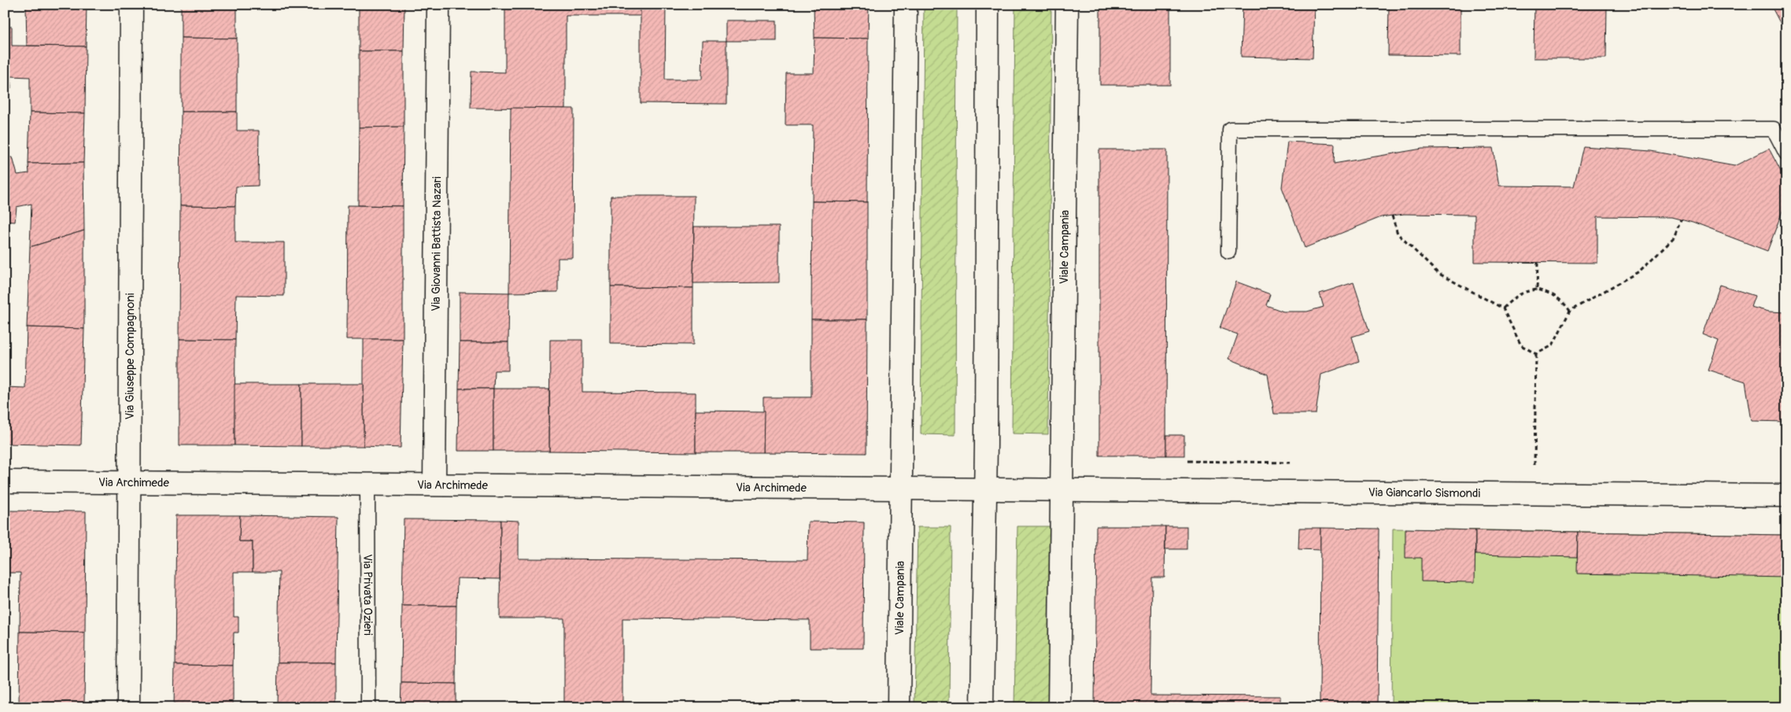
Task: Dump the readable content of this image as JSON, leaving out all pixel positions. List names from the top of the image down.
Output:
{
  "streets": {
    "street": [
      "Via Giovanni Battista Nazari",
      "Viale Campania",
      "Via Giuseppe Compagnoni",
      "Via Archimede",
      "Via Giancarlo Sismondi"
    ],
    "lane": ["Via Privata Ozieri"]
  },
  "crossings": [
    ["Via Giovanni Battista Nazari", "Via Archimede"],
    ["Viale Campania", "Via Archimede"],
    ["Viale Campania", "Via Giancarlo Sismondi"],
    ["Via Giuseppe Compagnoni", "Via Archimede"],
    ["Via Archimede", "Via Privata Ozieri"]
  ]
}
